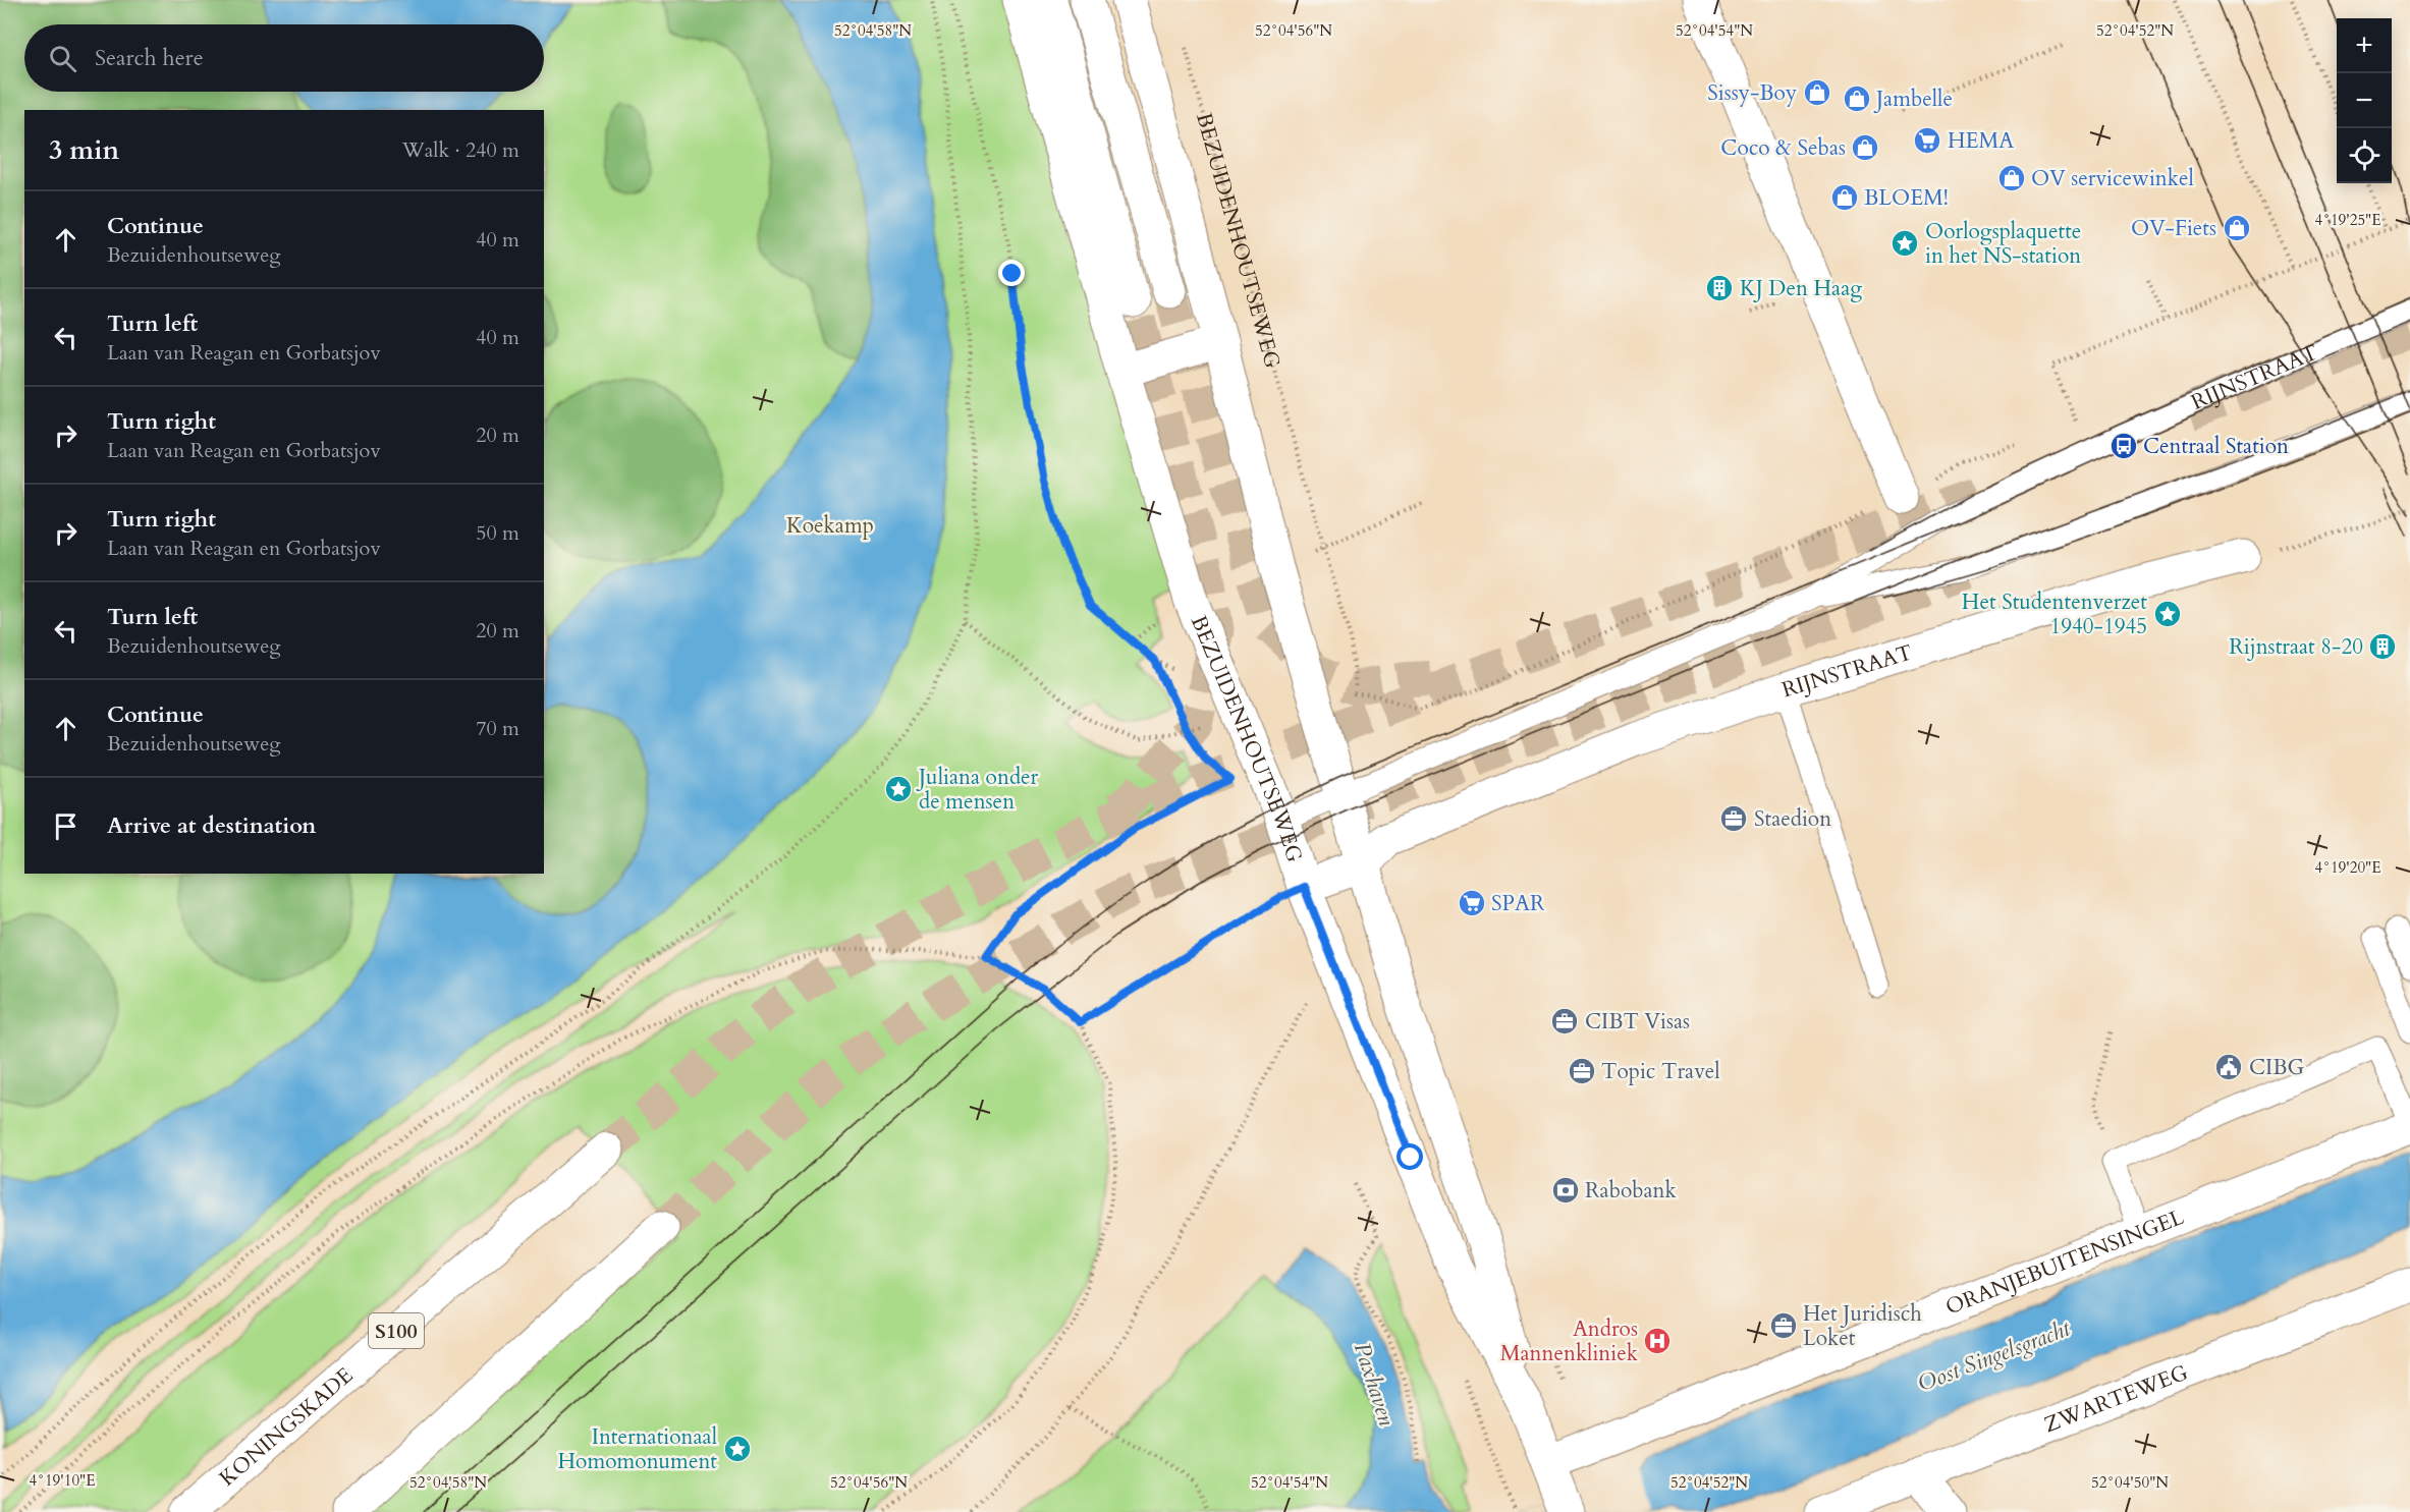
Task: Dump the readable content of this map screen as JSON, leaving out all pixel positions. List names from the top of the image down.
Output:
{
  "streets": {
    "street": [
      "BEZUIDENHOUTSEWEG",
      "RIJNSTRAAT",
      "ORANJEBUITENSINGEL",
      "S100",
      "ZWARTEWEG",
      "KONINGSKADE"
    ]
  },
  "crossings": [
    ["BEZUIDENHOUTSEWEG", "RIJNSTRAAT"],
    ["BEZUIDENHOUTSEWEG", "ORANJEBUITENSINGEL"]
  ],
  "water": ["Oost Singelsgracht", "Paxhaven"],
  "parks": ["Koekamp"],
  "places": {
    "shop": [
      "Sissy-Boy",
      "Jambelle",
      "Coco & Sebas",
      "OV servicewinkel",
      "BLOEM!",
      "OV-Fiets"
    ],
    "supermarket": ["HEMA", "SPAR"],
    "place": [
      "Oorlogsplaquette in het NS-station",
      "Het Studentenverzet 1940-1945",
      "Juliana onder de mensen",
      "Internationaal Homomonument"
    ],
    "building": ["KJ Den Haag", "Rijnstraat 8-20"],
    "bus stop": ["Centraal Station"],
    "office": [
      "Staedion",
      "CIBT Visas",
      "Topic Travel",
      "Het Juridisch Loket"
    ],
    "public building": ["CIBG"],
    "bank": ["Rabobank"],
    "hospital": ["Andros Mannenkliniek"]
  },
  "page": {
    "map_buttons": ["+", "−"],
    "search": "Search here",
    "heading": ["3 min", "Walk · 240 m"],
    "list": [
      ["Continue", "Bezuidenhoutseweg", "40 m"],
      ["Turn left", "Laan van Reagan en Gorbatsjov", "40 m"],
      ["Turn right", "Laan van Reagan en Gorbatsjov", "20 m"],
      ["Turn right", "Laan van Reagan en Gorbatsjov", "50 m"],
      ["Turn left", "Bezuidenhoutseweg", "20 m"],
      ["Continue", "Bezuidenhoutseweg", "70 m"],
      "Arrive at destination"
    ]
  },
  "coordinates": [
    "52°04'58\"N",
    "52°04'56\"N",
    "52°04'54\"N",
    "52°04'52\"N",
    "4°19'25\"E",
    "4°19'20\"E",
    "4°19'10\"E",
    "52°04'50\"N"
  ]
}
